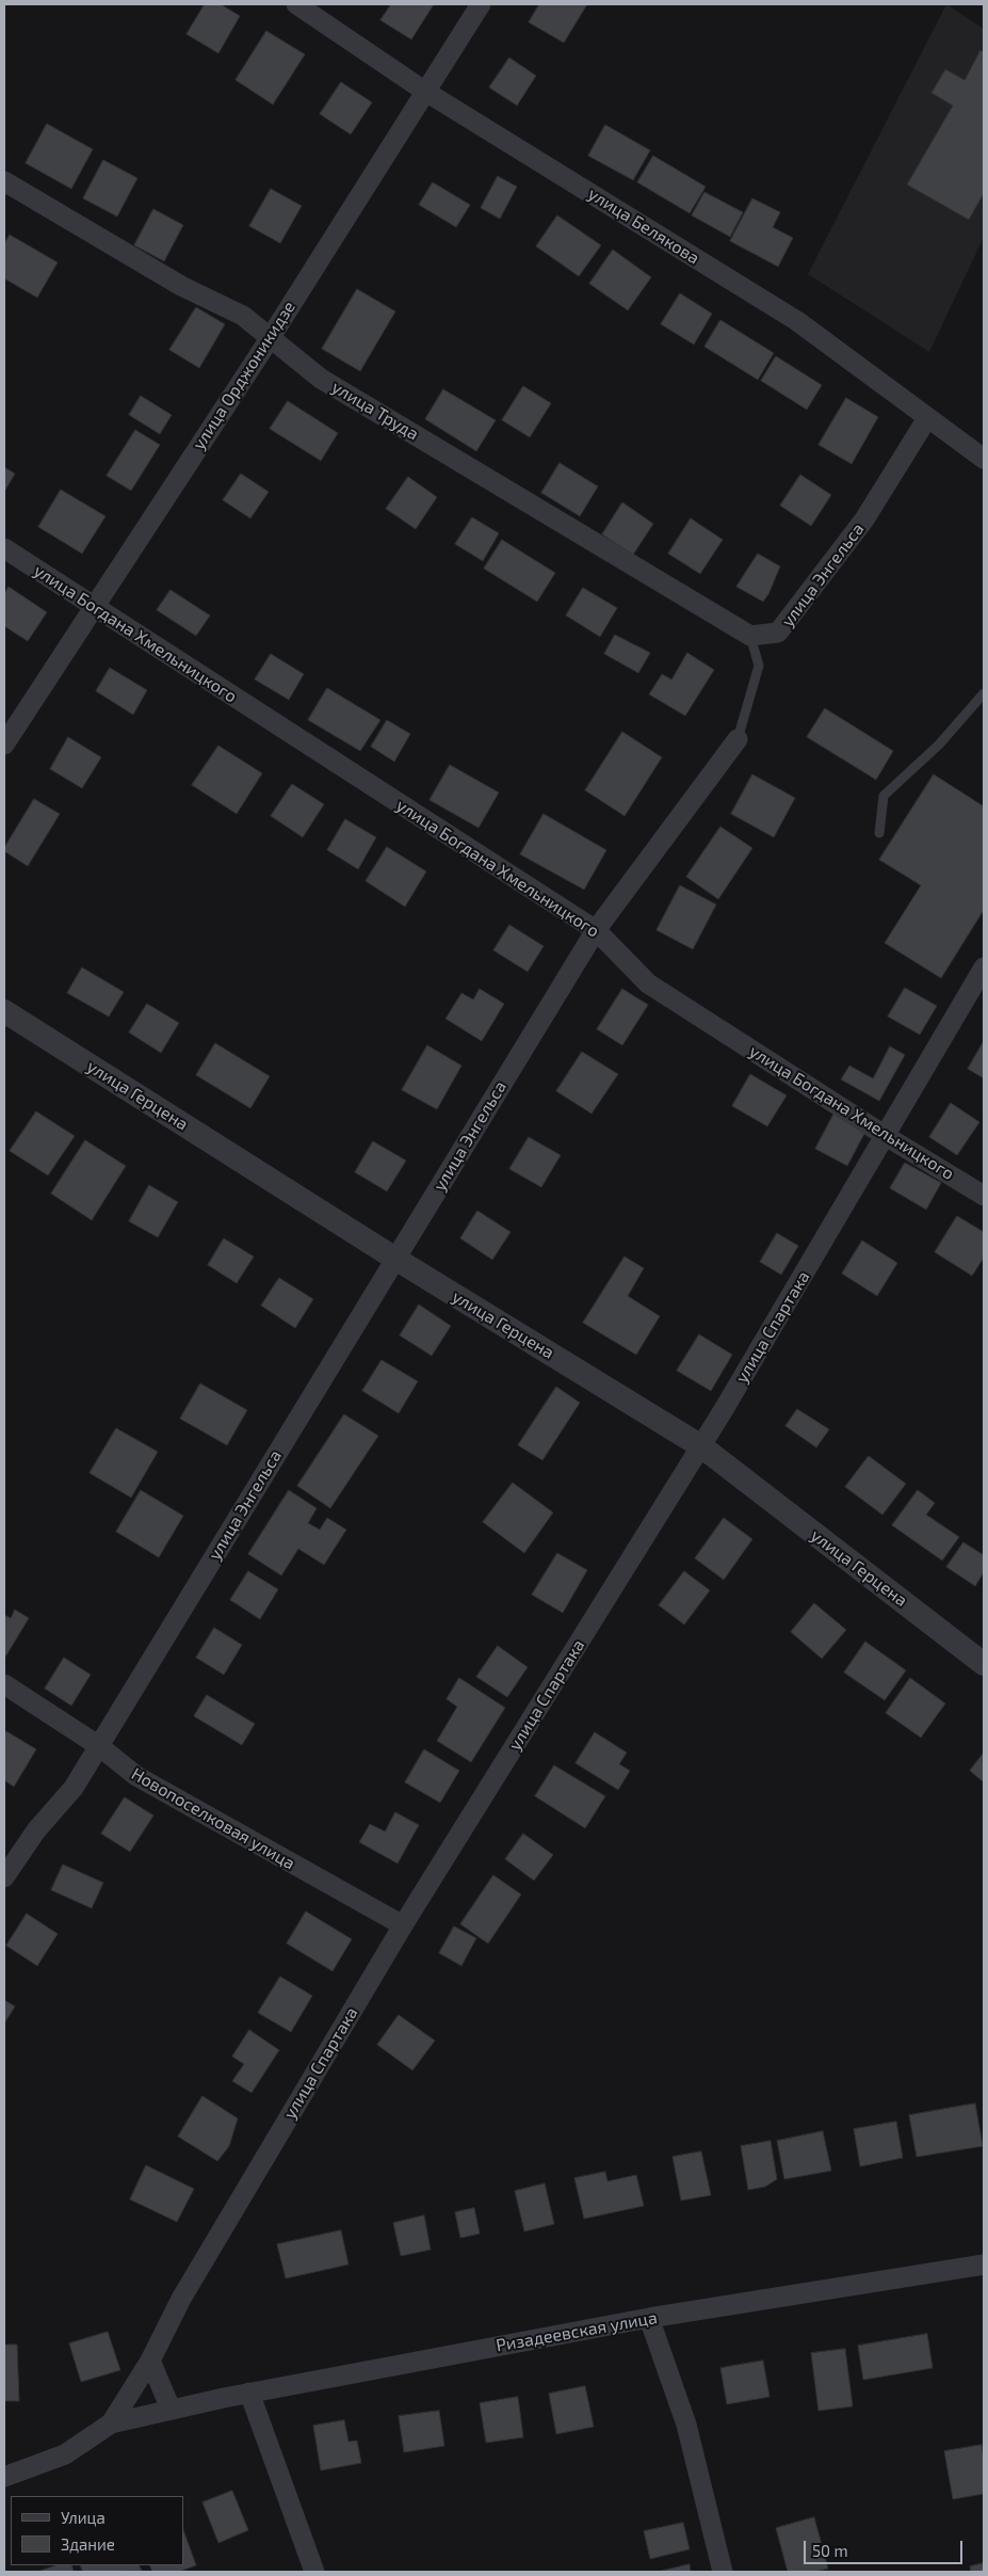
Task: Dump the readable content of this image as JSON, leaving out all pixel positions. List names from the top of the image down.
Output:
{
  "streets": {
    "street": [
      "улица Белякова",
      "улица Орджоникидзе",
      "улица Труда",
      "улица Энгельса",
      "улица Богдана Хмельницкого",
      "улица Герцена",
      "улица Спартака",
      "Новопоселковая улица",
      "Ризадеевская улица"
    ]
  },
  "crossings": [
    ["улица Белякова", "улица Орджоникидзе"],
    ["улица Белякова", "улица Энгельса"],
    ["улица Орджоникидзе", "улица Труда"],
    ["улица Орджоникидзе", "улица Богдана Хмельницкого"],
    ["улица Труда", "улица Энгельса"],
    ["улица Энгельса", "улица Богдана Хмельницкого"],
    ["улица Энгельса", "улица Герцена"],
    ["улица Энгельса", "Новопоселковая улица"],
    ["улица Богдана Хмельницкого", "улица Спартака"],
    ["улица Герцена", "улица Спартака"],
    ["улица Спартака", "Новопоселковая улица"],
    ["улица Спартака", "Ризадеевская улица"]
  ],
  "legend": ["Улица", "Здание"],
  "scale_bar": "50 m"
}
